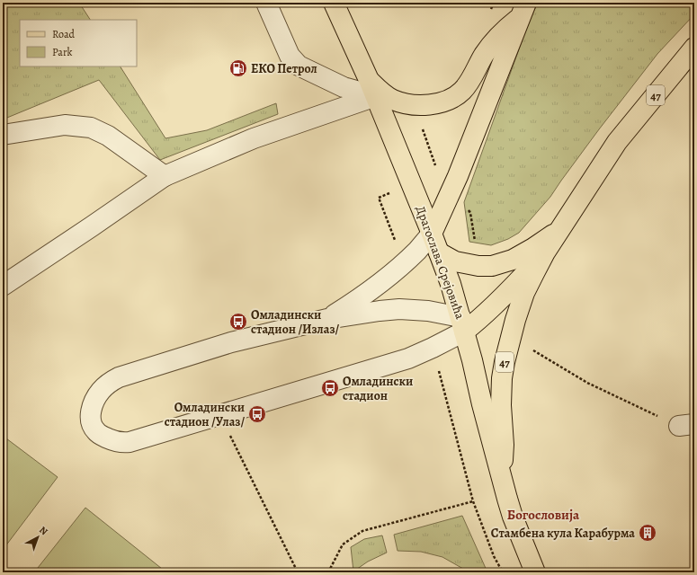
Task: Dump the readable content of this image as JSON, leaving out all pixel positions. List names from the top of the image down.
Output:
{
  "streets": {
    "main road": ["47", "Драгослава Срејовића"]
  },
  "crossings": [
    ["47", "Драгослава Срејовића"]
  ],
  "districts": ["Богословија"],
  "places": {
    "fuel station": ["ЕКО Петрол"],
    "bus stop": ["Омладински стадион /Излаз/", "Омладински стадион", "Омладински стадион /Улаз/"],
    "building": ["Стамбена кула Карабурма"]
  },
  "legend": ["Road", "Park"],
  "north": "top right"
}
